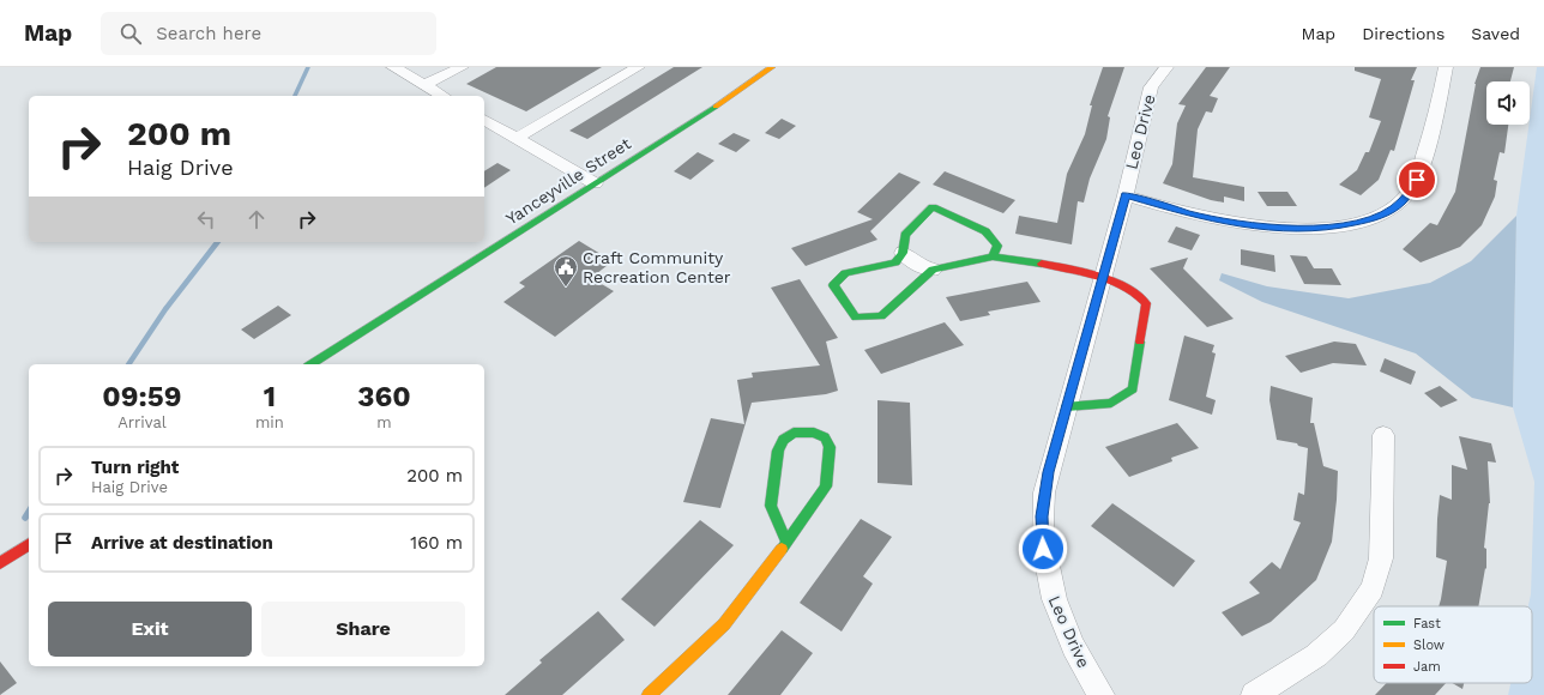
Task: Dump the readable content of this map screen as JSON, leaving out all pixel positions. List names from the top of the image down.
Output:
{
  "streets": {
    "street": ["Leo Drive", "Yanceyville Street"]
  },
  "places": {
    "public building": ["Craft Community Recreation Center"]
  },
  "legend": ["Fast", "Slow", "Jam"],
  "page": {
    "header": "Map",
    "search": "Search here",
    "nav": ["Map", "Directions", "Saved"],
    "turn": ["200 m", "Haig Drive"],
    "eta": [
      "09:59",
      "Arrival",
      "1",
      "min",
      "360",
      "m"
    ],
    "list": [
      {
        "name": "Turn right",
        "note": "Haig Drive",
        "value": "200 m"
      },
      {
        "name": "Arrive at destination",
        "value": "160 m"
      }
    ],
    "buttons": ["Exit", "Share"]
  }
}
